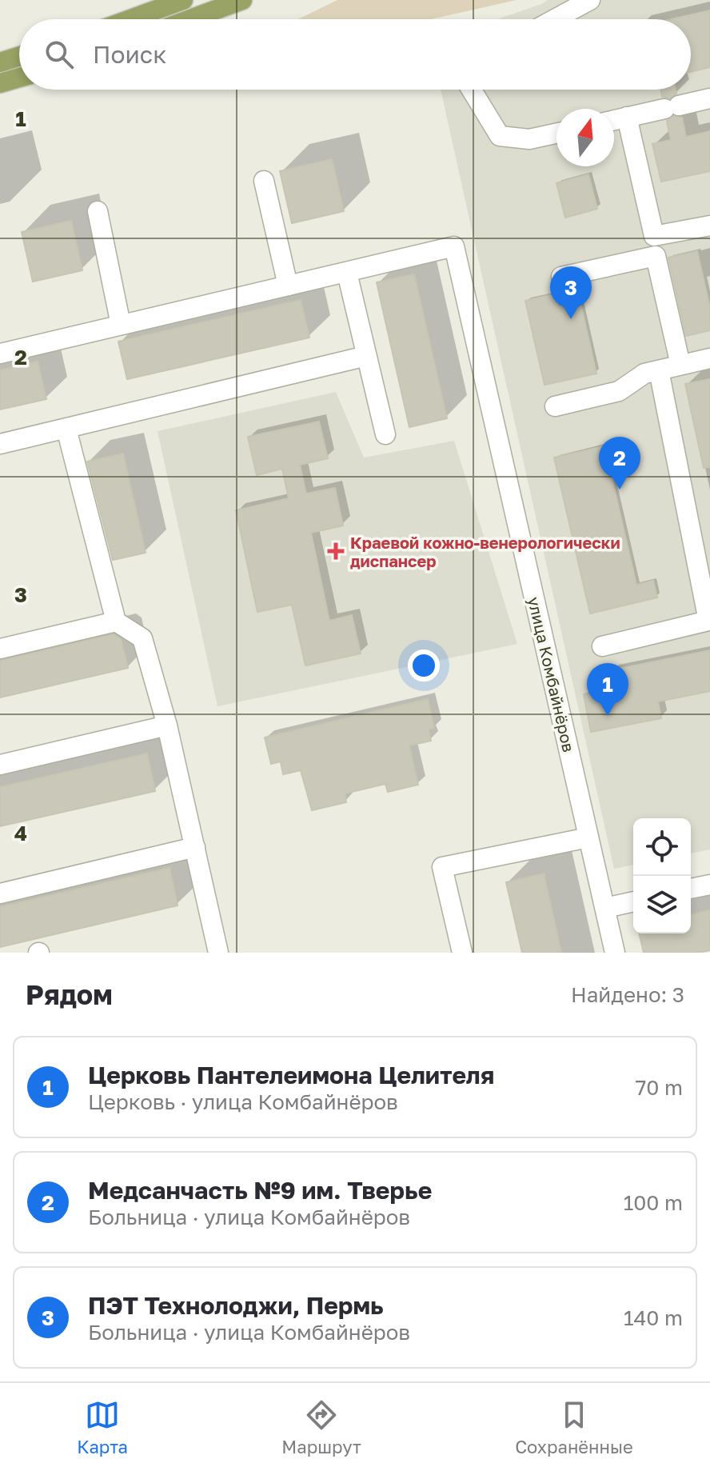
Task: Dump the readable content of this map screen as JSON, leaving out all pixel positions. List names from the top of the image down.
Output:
{
  "streets": {
    "street": ["улица Комбайнёров"]
  },
  "places": {
    "health": ["Краевой кожно-венерологически диспансер"]
  },
  "north": "top",
  "page": {
    "search": "Поиск",
    "pins": ["3", "2", "1"],
    "heading": ["Рядом", "Найдено: 3"],
    "list": [
      {
        "mark": "1",
        "name": "Церковь Пантелеимона Целителя",
        "note": "Церковь · улица Комбайнёров",
        "value": "70 m"
      },
      {
        "mark": "2",
        "name": "Медсанчасть №9 им. Тверье",
        "note": "Больница · улица Комбайнёров",
        "value": "100 m"
      },
      {
        "mark": "3",
        "name": "ПЭТ Технолоджи, Пермь",
        "note": "Больница · улица Комбайнёров",
        "value": "140 m"
      }
    ],
    "nav": ["Карта", "Маршрут", "Сохранённые"]
  },
  "grid": {
    "rows": [
      "1",
      "2",
      "3",
      "4"
    ]
  }
}
